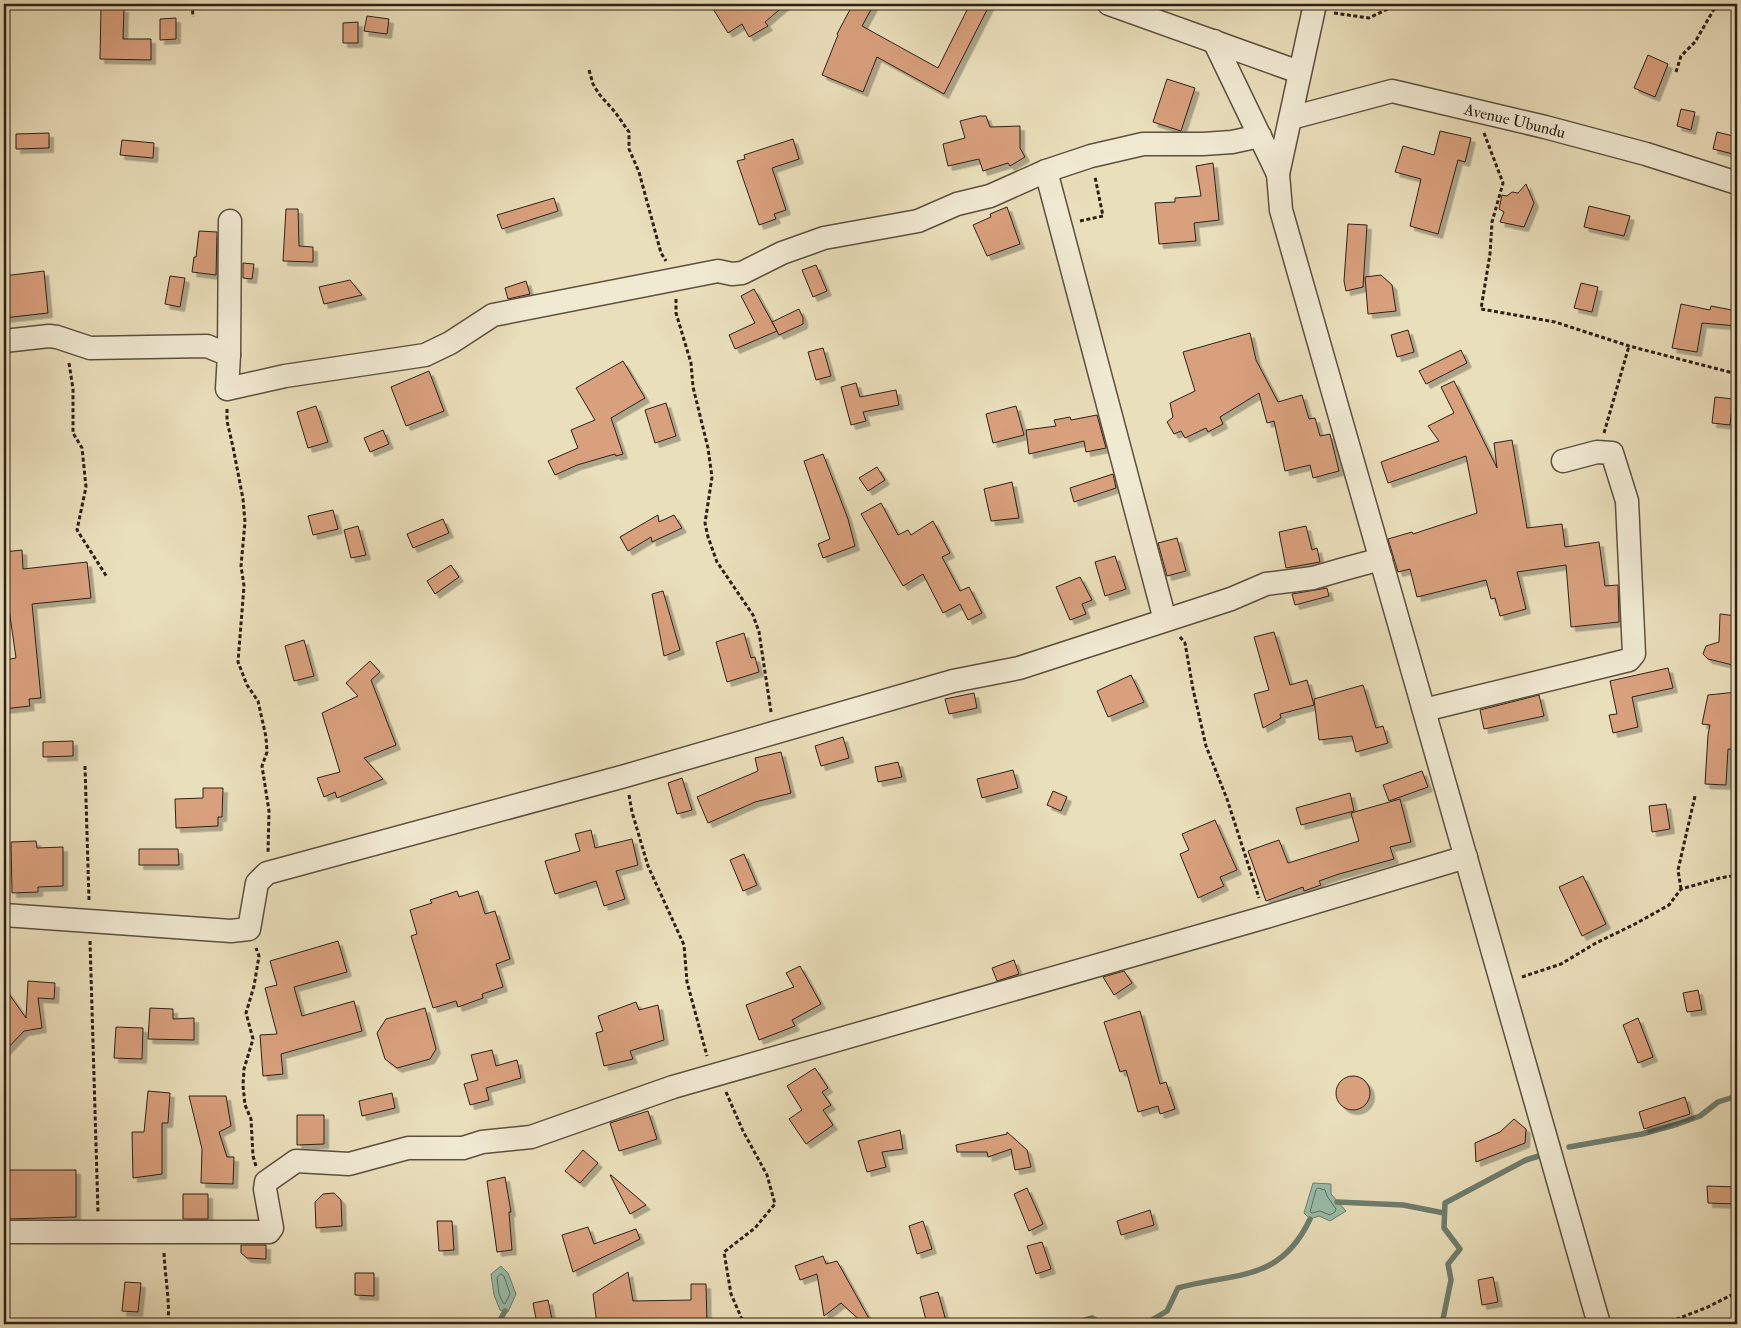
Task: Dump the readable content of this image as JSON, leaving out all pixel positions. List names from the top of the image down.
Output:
{
  "streets": {
    "street": ["Avenue Ubundu"]
  }
}
